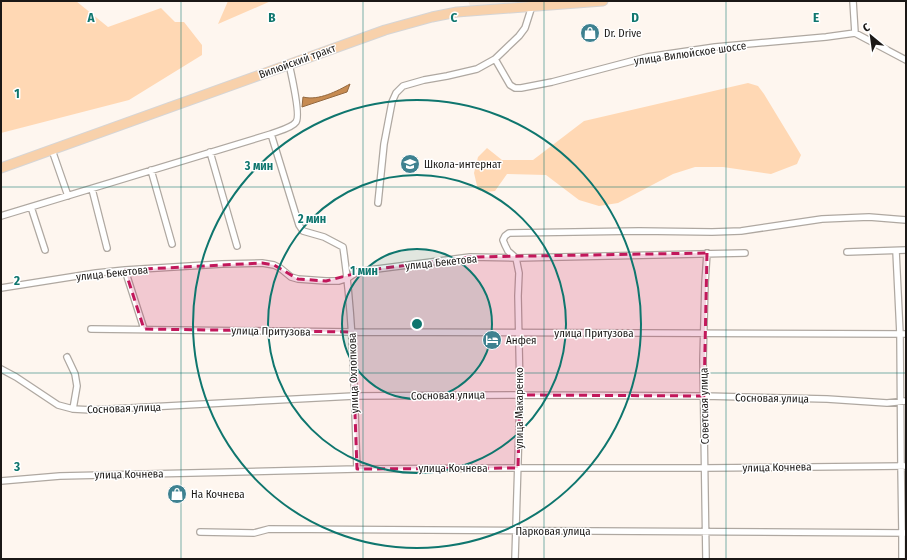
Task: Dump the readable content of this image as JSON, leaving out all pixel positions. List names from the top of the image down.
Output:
{
  "streets": {
    "main road": ["Вилюйский тракт"],
    "street": [
      "улица Вилюйское шоссе",
      "улица Бекетова",
      "улица Притузова",
      "улица Охлопкова",
      "Сосновая улица",
      "Советская улица",
      "улица Макаренко",
      "улица Кочнева",
      "Парковая улица"
    ]
  },
  "crossings": [
    ["улица Бекетова", "улица Охлопкова"],
    ["улица Бекетова", "Советская улица"],
    ["улица Бекетова", "улица Макаренко"],
    ["улица Притузова", "улица Охлопкова"],
    ["улица Притузова", "Советская улица"],
    ["улица Притузова", "улица Макаренко"],
    ["улица Охлопкова", "Сосновая улица"],
    ["улица Охлопкова", "улица Кочнева"],
    ["Сосновая улица", "Советская улица"],
    ["Сосновая улица", "улица Макаренко"],
    ["Советская улица", "улица Кочнева"],
    ["Советская улица", "Парковая улица"],
    ["улица Макаренко", "улица Кочнева"],
    ["улица Макаренко", "Парковая улица"]
  ],
  "places": {
    "shop": ["Dr. Drive", "На Кочнева"],
    "school or university": ["Школа-интернат"],
    "hotel": ["Анфея"]
  },
  "north": "top left",
  "grid": {
    "columns": [
      "A",
      "B",
      "C",
      "D",
      "E"
    ],
    "rows": ["1", "2", "3"]
  },
  "rings": ["3 мин", "2 мин", "1 мин"]
}
